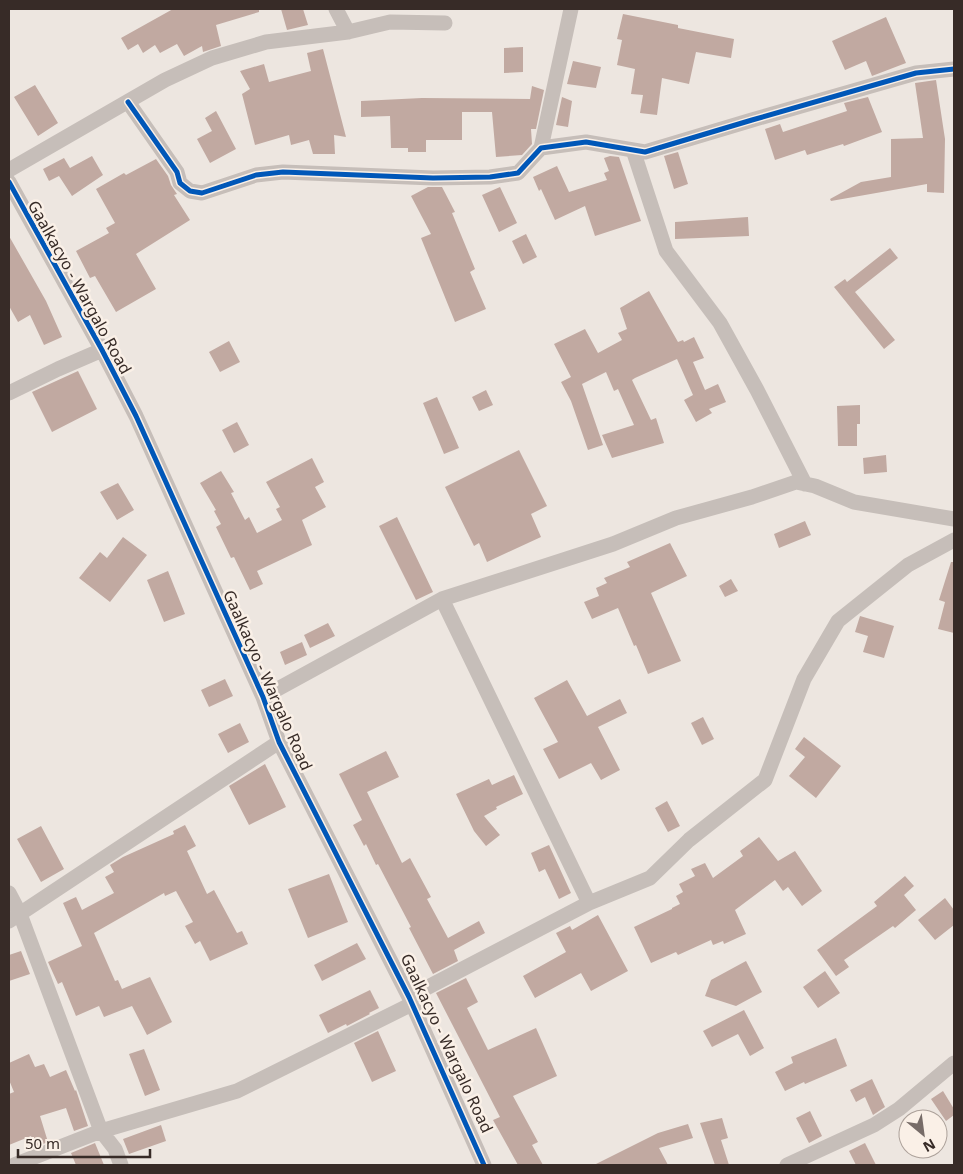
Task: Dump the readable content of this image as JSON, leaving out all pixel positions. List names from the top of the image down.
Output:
{
  "streets": {
    "street": ["Gaalkacyo - Wargalo Road"]
  },
  "scale_bar": "50 m",
  "north": "bottom right"
}
